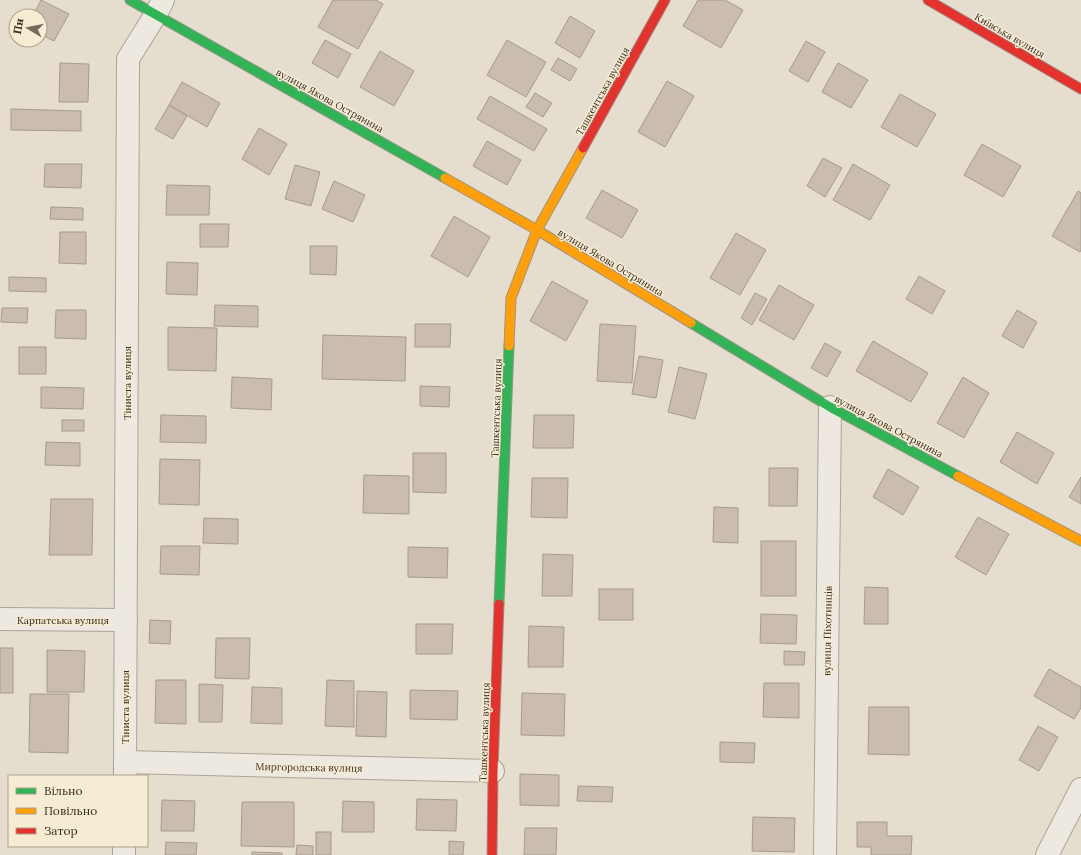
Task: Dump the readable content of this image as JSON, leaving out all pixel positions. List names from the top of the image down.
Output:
{
  "streets": {
    "main road": ["Київська вулиця", "Ташкентська вулиця", "вулиця Якова Острянина"],
    "street": [
      "Тіниста вулиця",
      "Карпатська вулиця",
      "вулиця Піхотинців",
      "Миргородська вулиця"
    ]
  },
  "crossings": [
    ["Ташкентська вулиця", "вулиця Якова Острянина"],
    ["Ташкентська вулиця", "Миргородська вулиця"],
    ["вулиця Якова Острянина", "Тіниста вулиця"],
    ["вулиця Якова Острянина", "вулиця Піхотинців"],
    ["Тіниста вулиця", "Карпатська вулиця"],
    ["Тіниста вулиця", "Миргородська вулиця"]
  ],
  "legend": ["Вільно", "Повільно", "Затор"],
  "north": "left"
}
